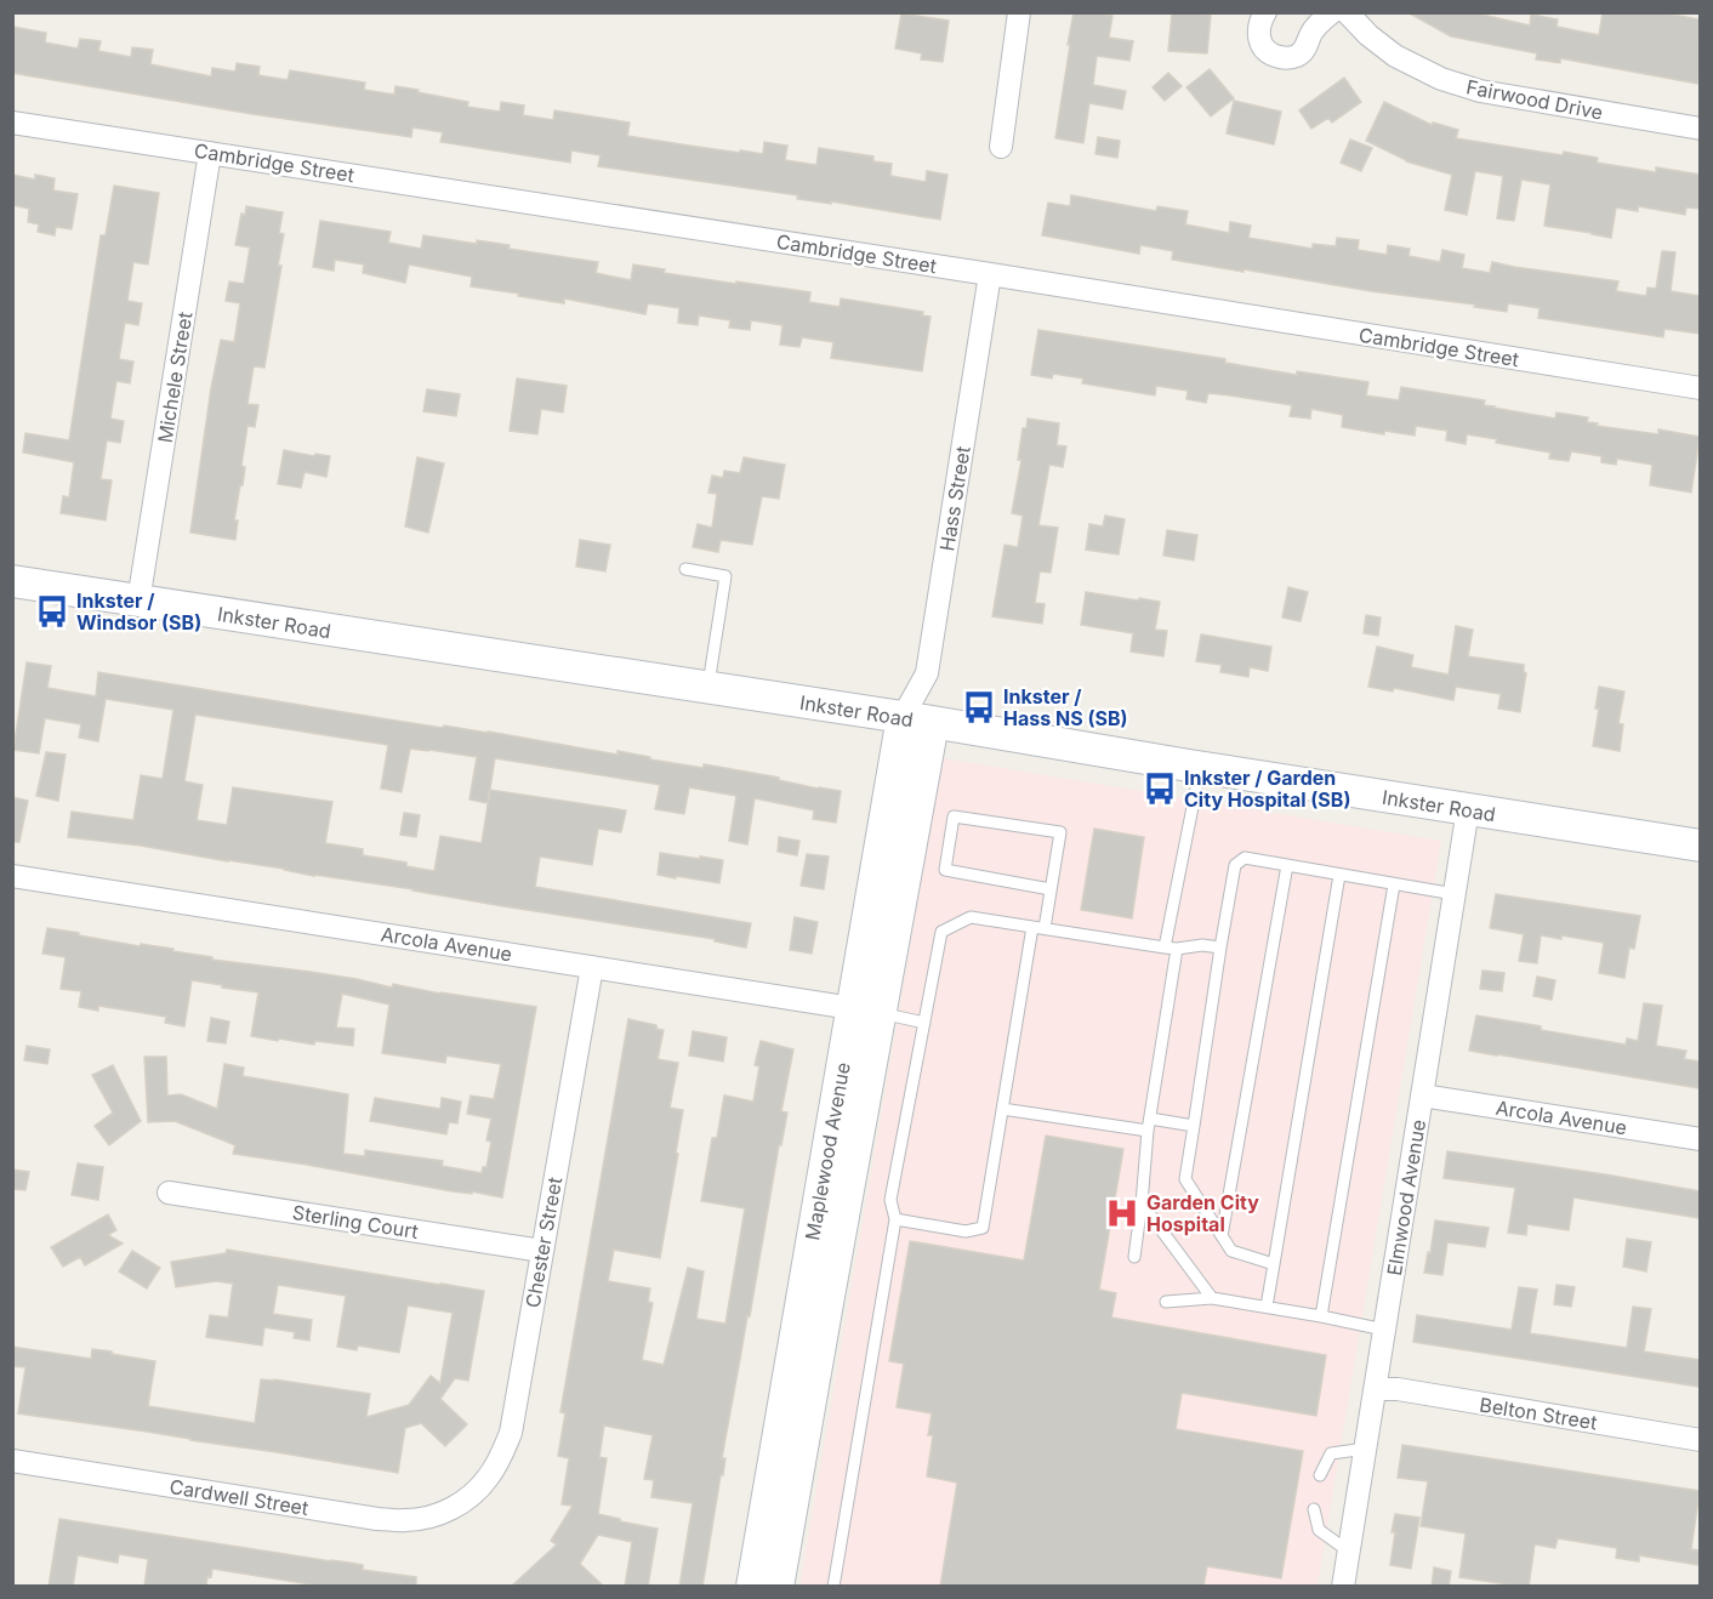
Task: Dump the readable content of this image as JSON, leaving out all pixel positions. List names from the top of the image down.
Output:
{
  "streets": {
    "main road": ["Inkster Road", "Maplewood Avenue"],
    "street": [
      "Fairwood Drive",
      "Cambridge Street",
      "Michele Street",
      "Hass Street",
      "Arcola Avenue",
      "Elmwood Avenue",
      "Sterling Court",
      "Chester Street",
      "Belton Street",
      "Cardwell Street"
    ]
  },
  "crossings": [
    ["Cambridge Street", "Michele Street"],
    ["Cambridge Street", "Hass Street"],
    ["Michele Street", "Inkster Road"],
    ["Hass Street", "Inkster Road"],
    ["Hass Street", "Maplewood Avenue"],
    ["Inkster Road", "Maplewood Avenue"],
    ["Inkster Road", "Elmwood Avenue"],
    ["Arcola Avenue", "Maplewood Avenue"],
    ["Arcola Avenue", "Elmwood Avenue"],
    ["Arcola Avenue", "Chester Street"],
    ["Elmwood Avenue", "Belton Street"],
    ["Sterling Court", "Chester Street"],
    ["Chester Street", "Cardwell Street"]
  ],
  "places": {
    "bus stop": ["Inkster / Windsor (SB)", "Inkster / Hass NS (SB)", "Inkster / Garden City Hospital (SB)"],
    "hospital": ["Garden City Hospital"]
  }
}
